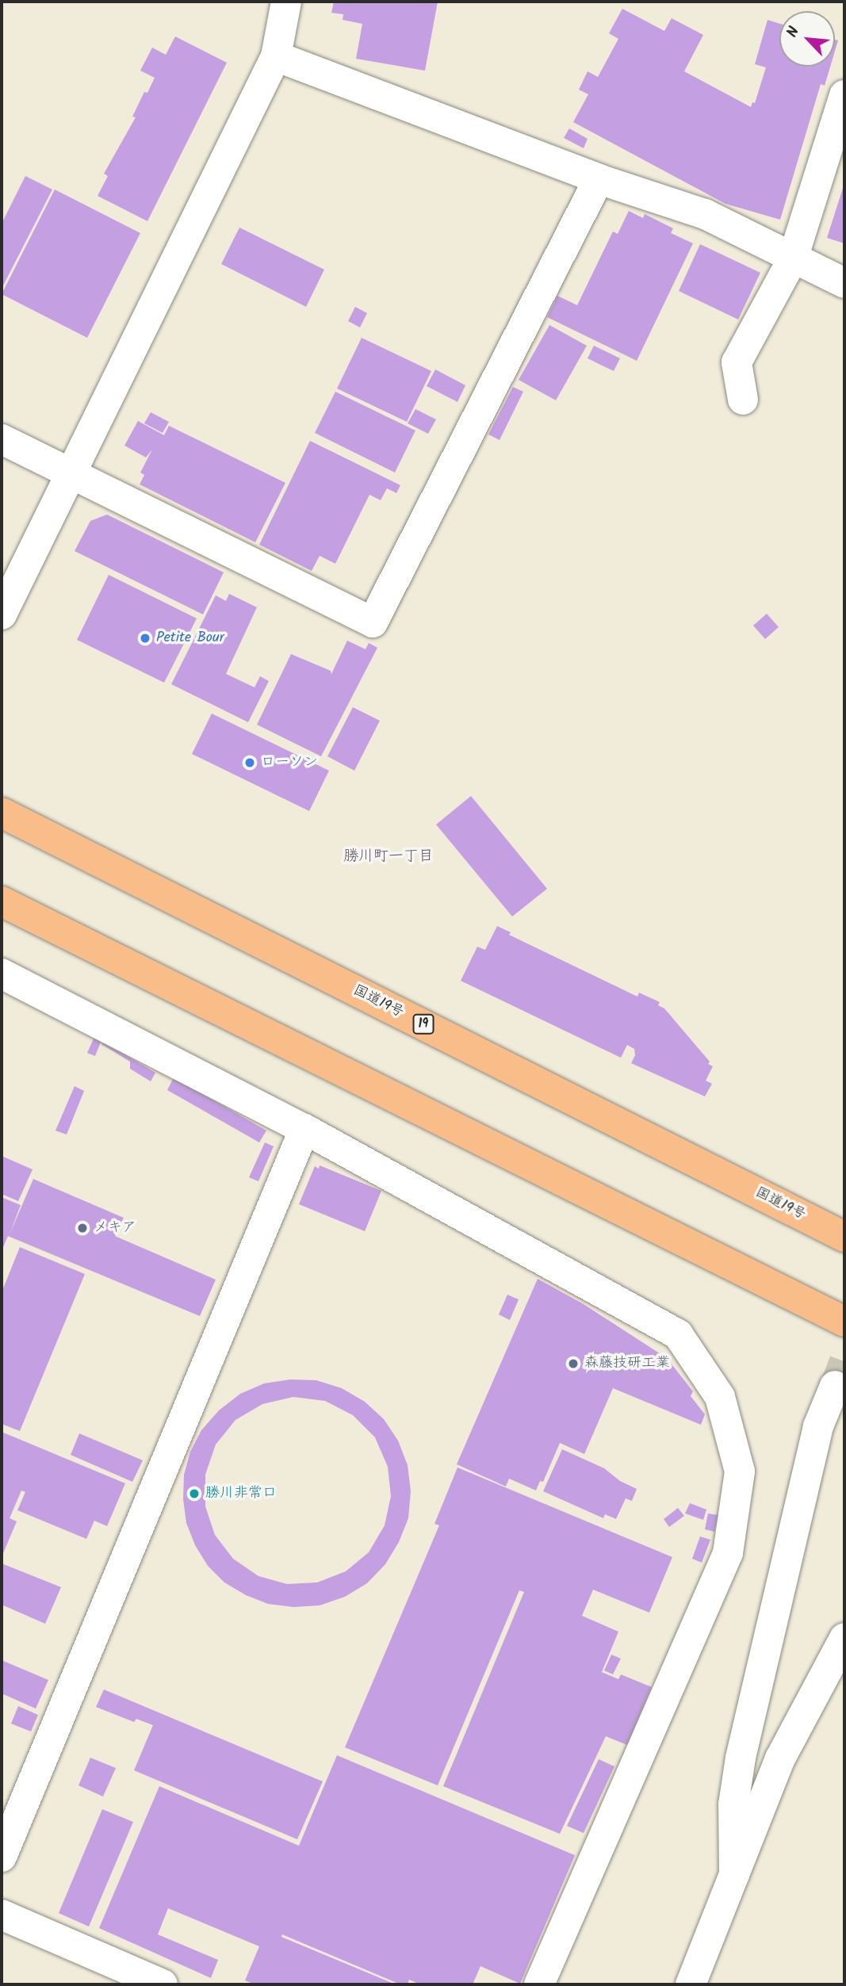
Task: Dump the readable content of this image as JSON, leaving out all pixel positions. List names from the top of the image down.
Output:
{
  "streets": {
    "highway": ["国道19号", "19"]
  },
  "districts": ["勝川町一丁目"],
  "places": [
    "Petite Bour",
    "ローソン",
    "メキア",
    "森藤技研工業",
    "勝川非常口"
  ],
  "north": "top left"
}
